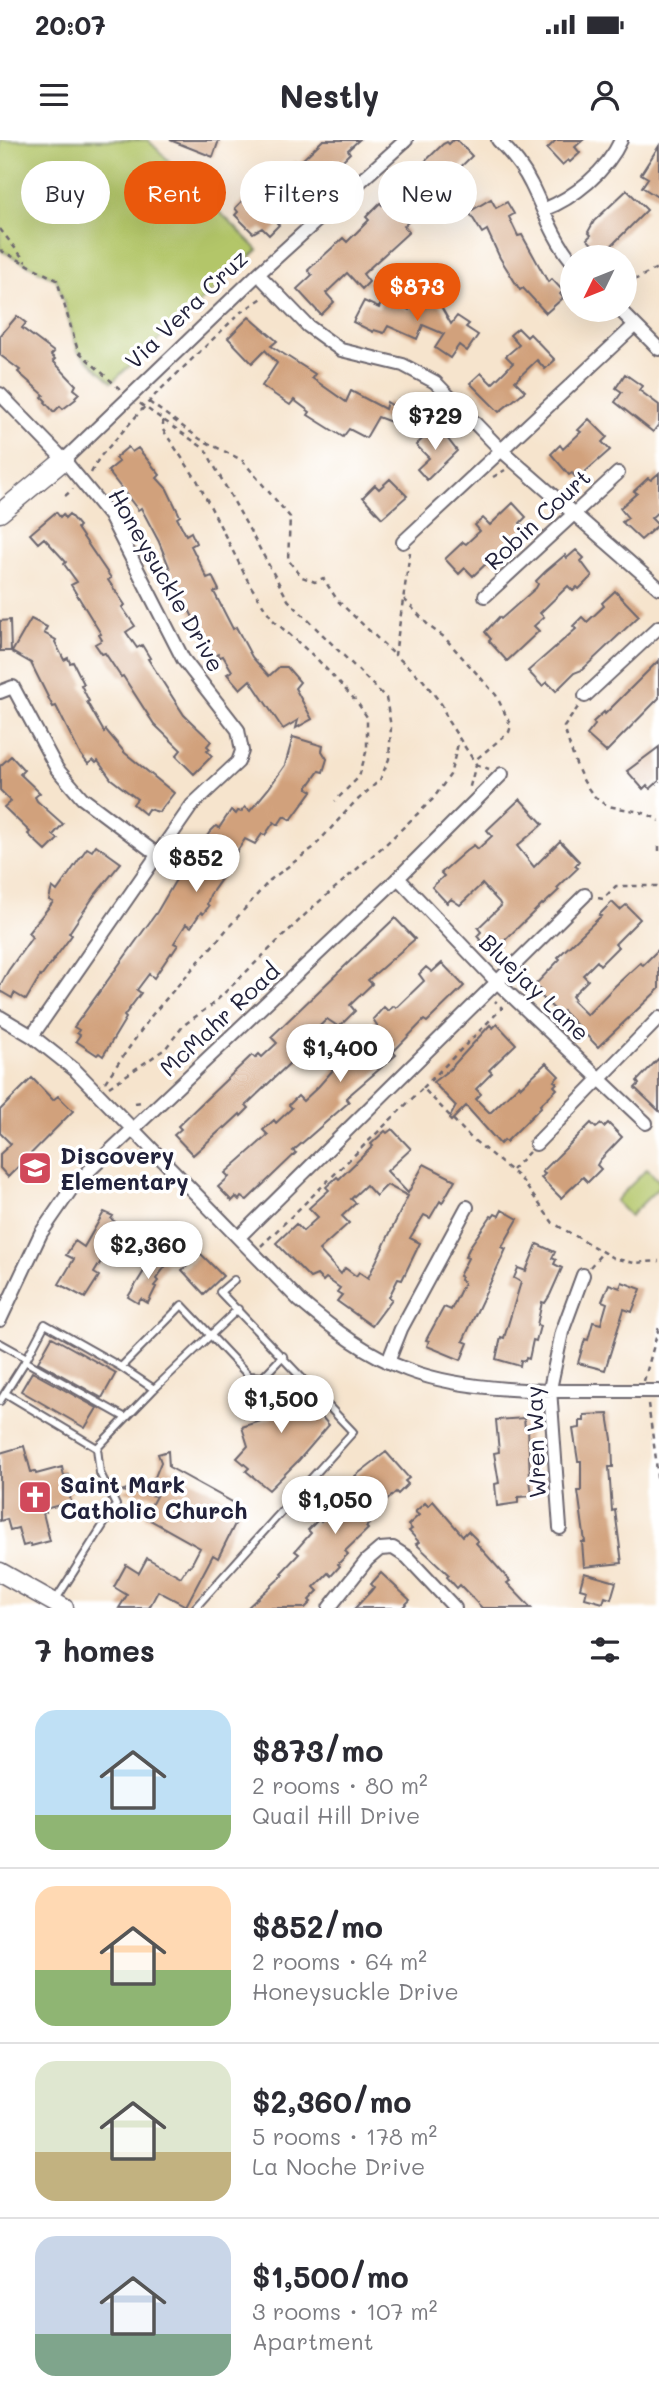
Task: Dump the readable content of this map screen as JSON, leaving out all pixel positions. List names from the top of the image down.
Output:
{
  "streets": {
    "street": [
      "Via Vera Cruz",
      "Robin Court",
      "Honeysuckle Drive",
      "Bluejay Lane",
      "McMahr Road",
      "Wren Way"
    ]
  },
  "crossings": [
    ["Via Vera Cruz", "Honeysuckle Drive"],
    ["Bluejay Lane", "McMahr Road"]
  ],
  "places": {
    "school or university": ["Discovery Elementary"],
    "church": ["Saint Mark Catholic Church"]
  },
  "north": "bottom left",
  "page": {
    "status": "20:07",
    "header": "Nestly",
    "chip": [
      "Buy",
      "Rent",
      "Filters",
      "New"
    ],
    "price": [
      "$873",
      "$729",
      "$852",
      "$1,400",
      "$2,360",
      "$1,500",
      "$1,050"
    ],
    "heading": "7 homes",
    "list": [
      {
        "name": "$873/mo",
        "note": "2 rooms · 80 m² · Quail Hill Drive"
      },
      {
        "name": "$852/mo",
        "note": "2 rooms · 64 m² · Honeysuckle Drive"
      },
      {
        "name": "$2,360/mo",
        "note": "5 rooms · 178 m² · La Noche Drive"
      },
      {
        "name": "$1,500/mo",
        "note": "3 rooms · 107 m² · Apartment"
      }
    ]
  }
}
